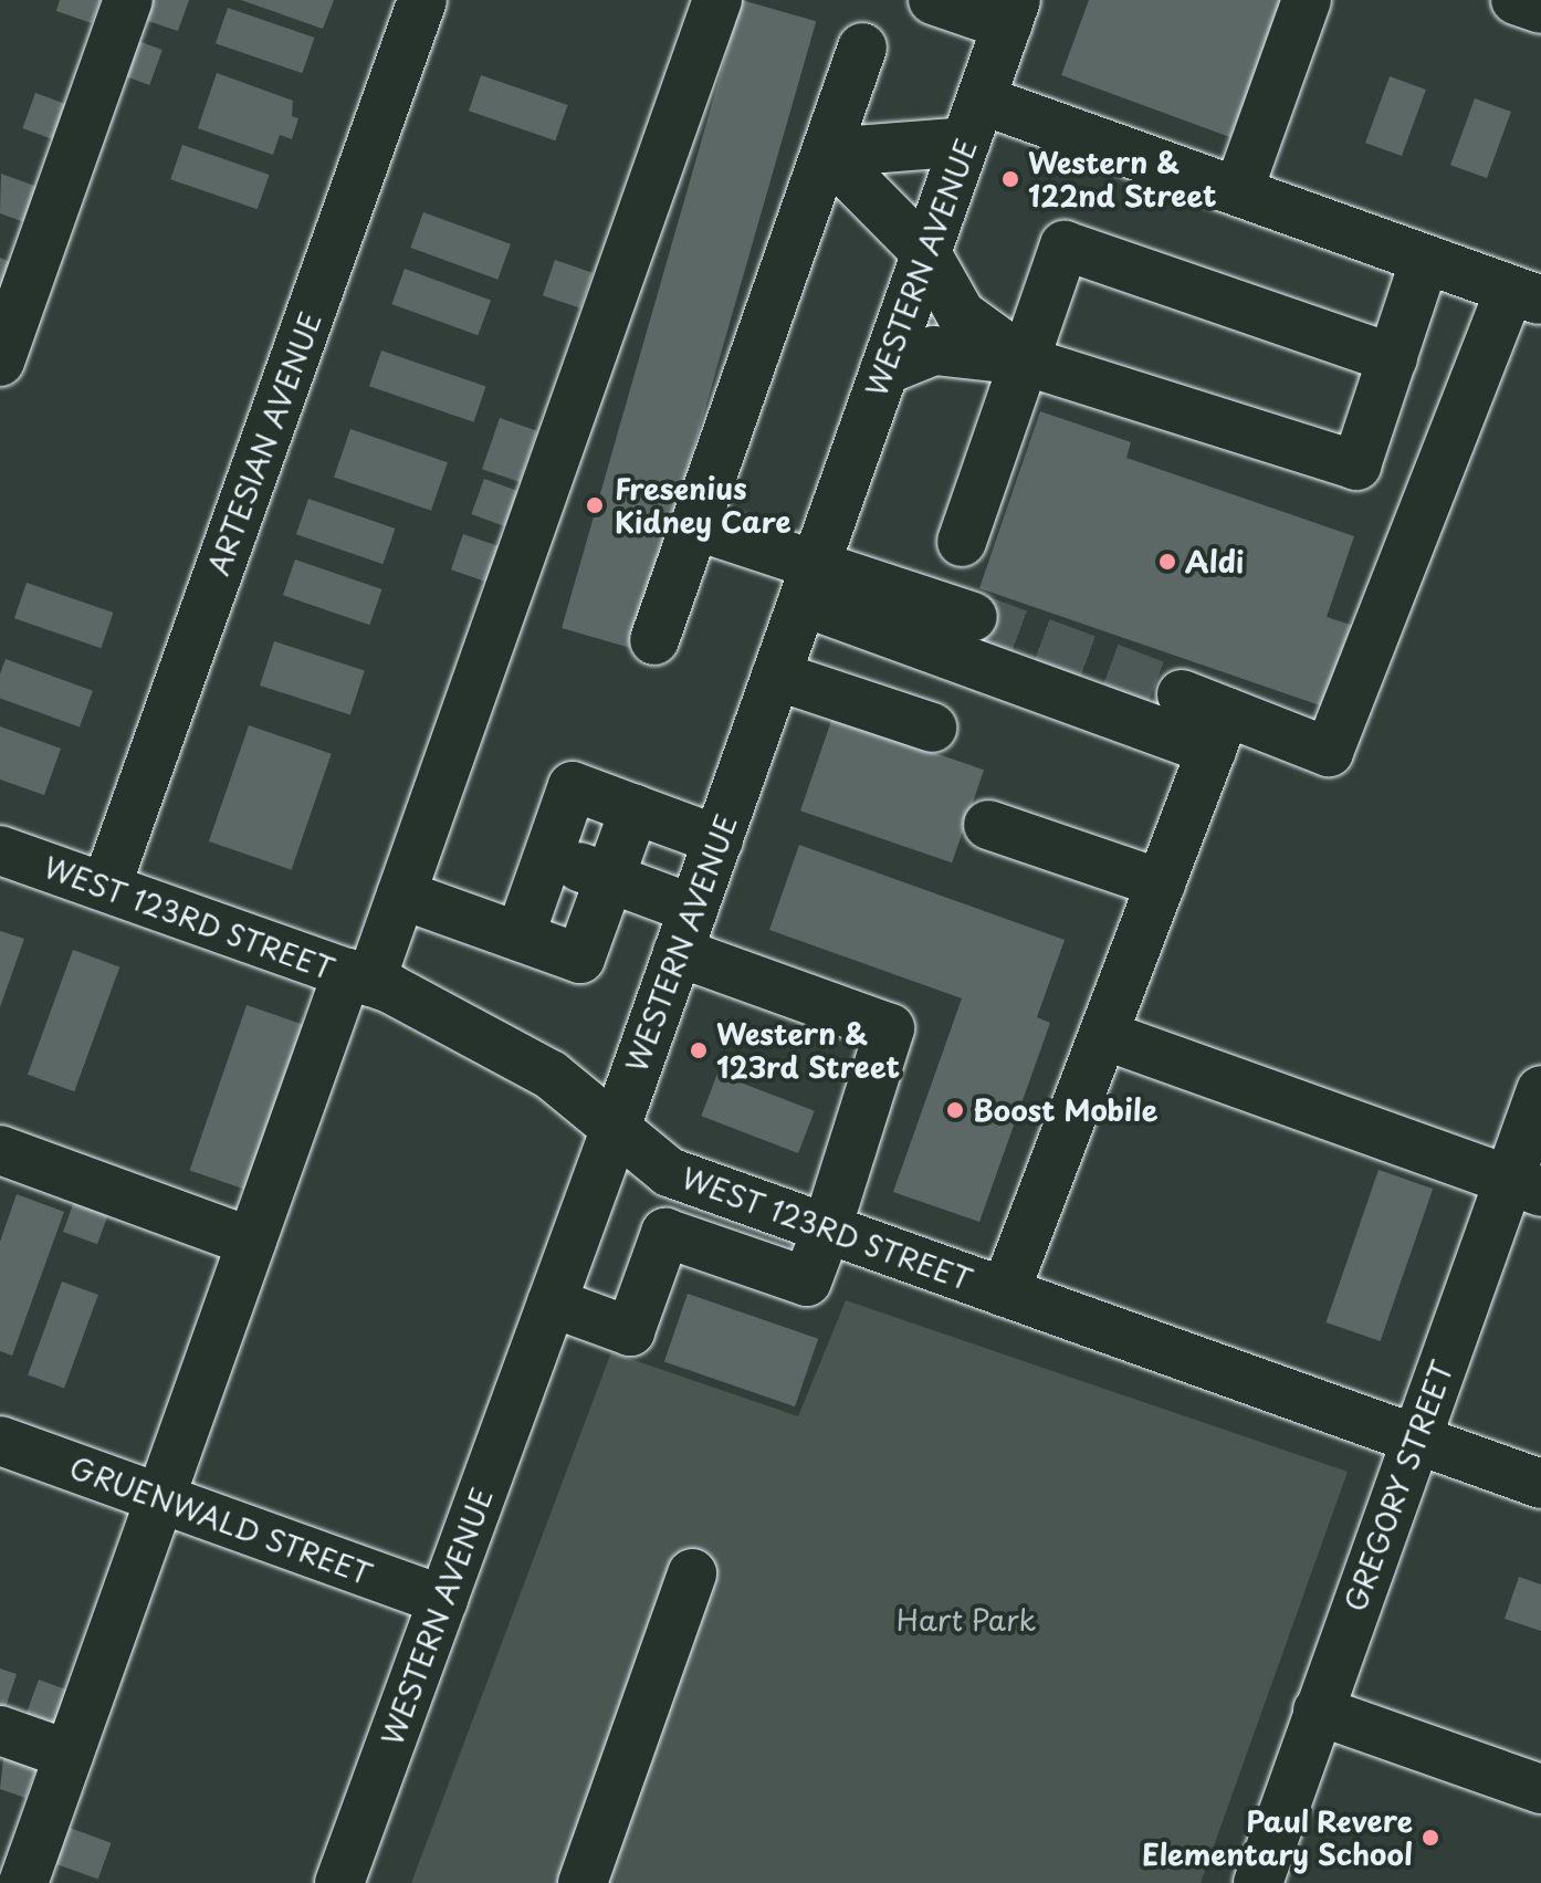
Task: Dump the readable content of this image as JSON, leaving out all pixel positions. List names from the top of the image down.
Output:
{
  "streets": {
    "street": [
      "WESTERN AVENUE",
      "ARTESIAN AVENUE",
      "WEST 123RD STREET",
      "GREGORY STREET",
      "GRUENWALD STREET"
    ]
  },
  "crossings": [
    ["WESTERN AVENUE", "WEST 123RD STREET"],
    ["WESTERN AVENUE", "GRUENWALD STREET"],
    ["ARTESIAN AVENUE", "WEST 123RD STREET"],
    ["WEST 123RD STREET", "GREGORY STREET"]
  ],
  "parks": ["Hart Park"],
  "places": [
    "Western & 122nd Street",
    "Fresenius Kidney Care",
    "Aldi",
    "Western & 123rd Street",
    "Boost Mobile",
    "Paul Revere Elementary School"
  ]
}
